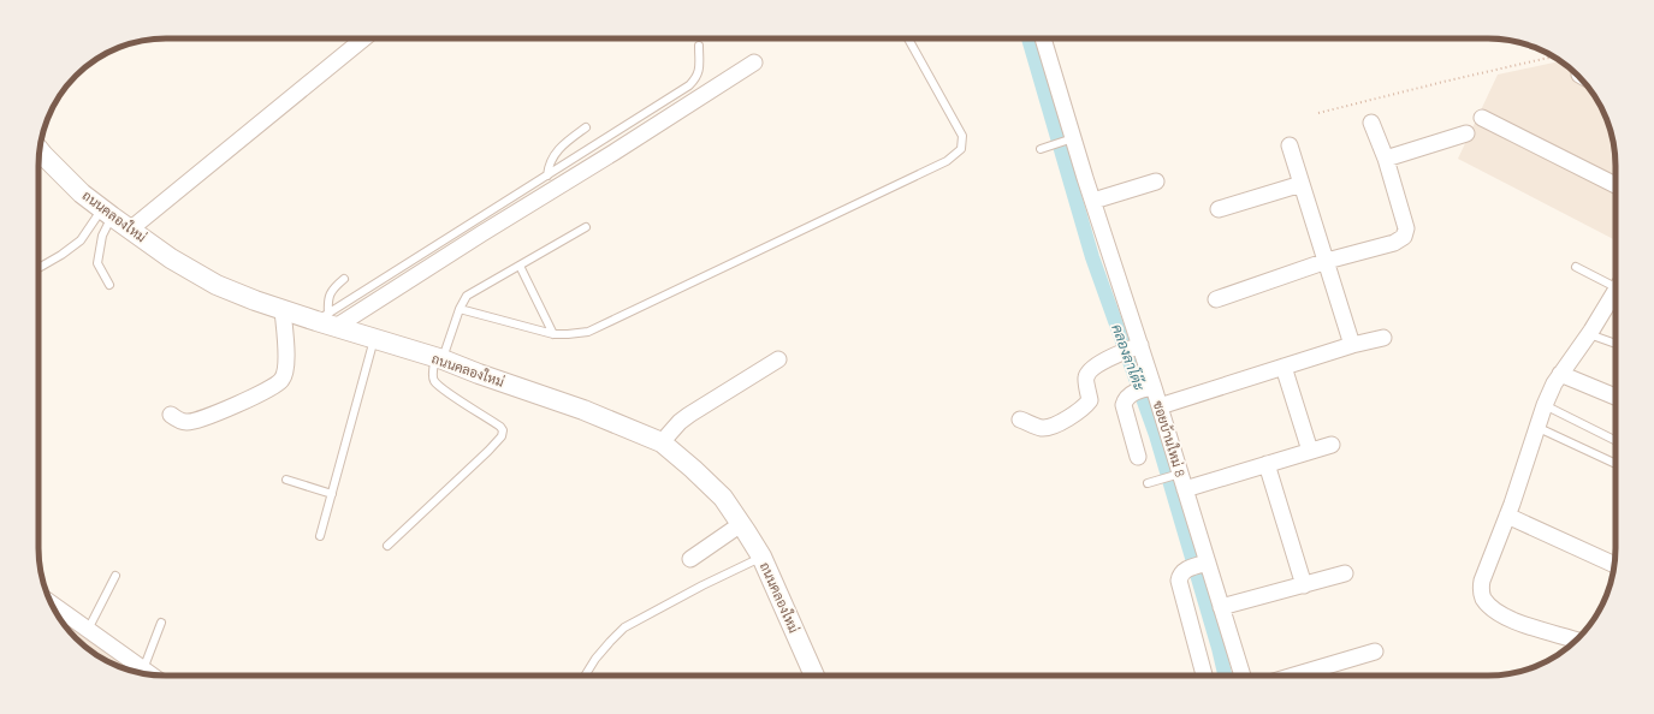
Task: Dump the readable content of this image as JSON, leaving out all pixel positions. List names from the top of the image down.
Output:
{
  "streets": {
    "street": ["ถนนคลองใหม่", "ซอยบ้านใหม่ 8"]
  },
  "water": ["คลองลาโต๊ะ"]
}
